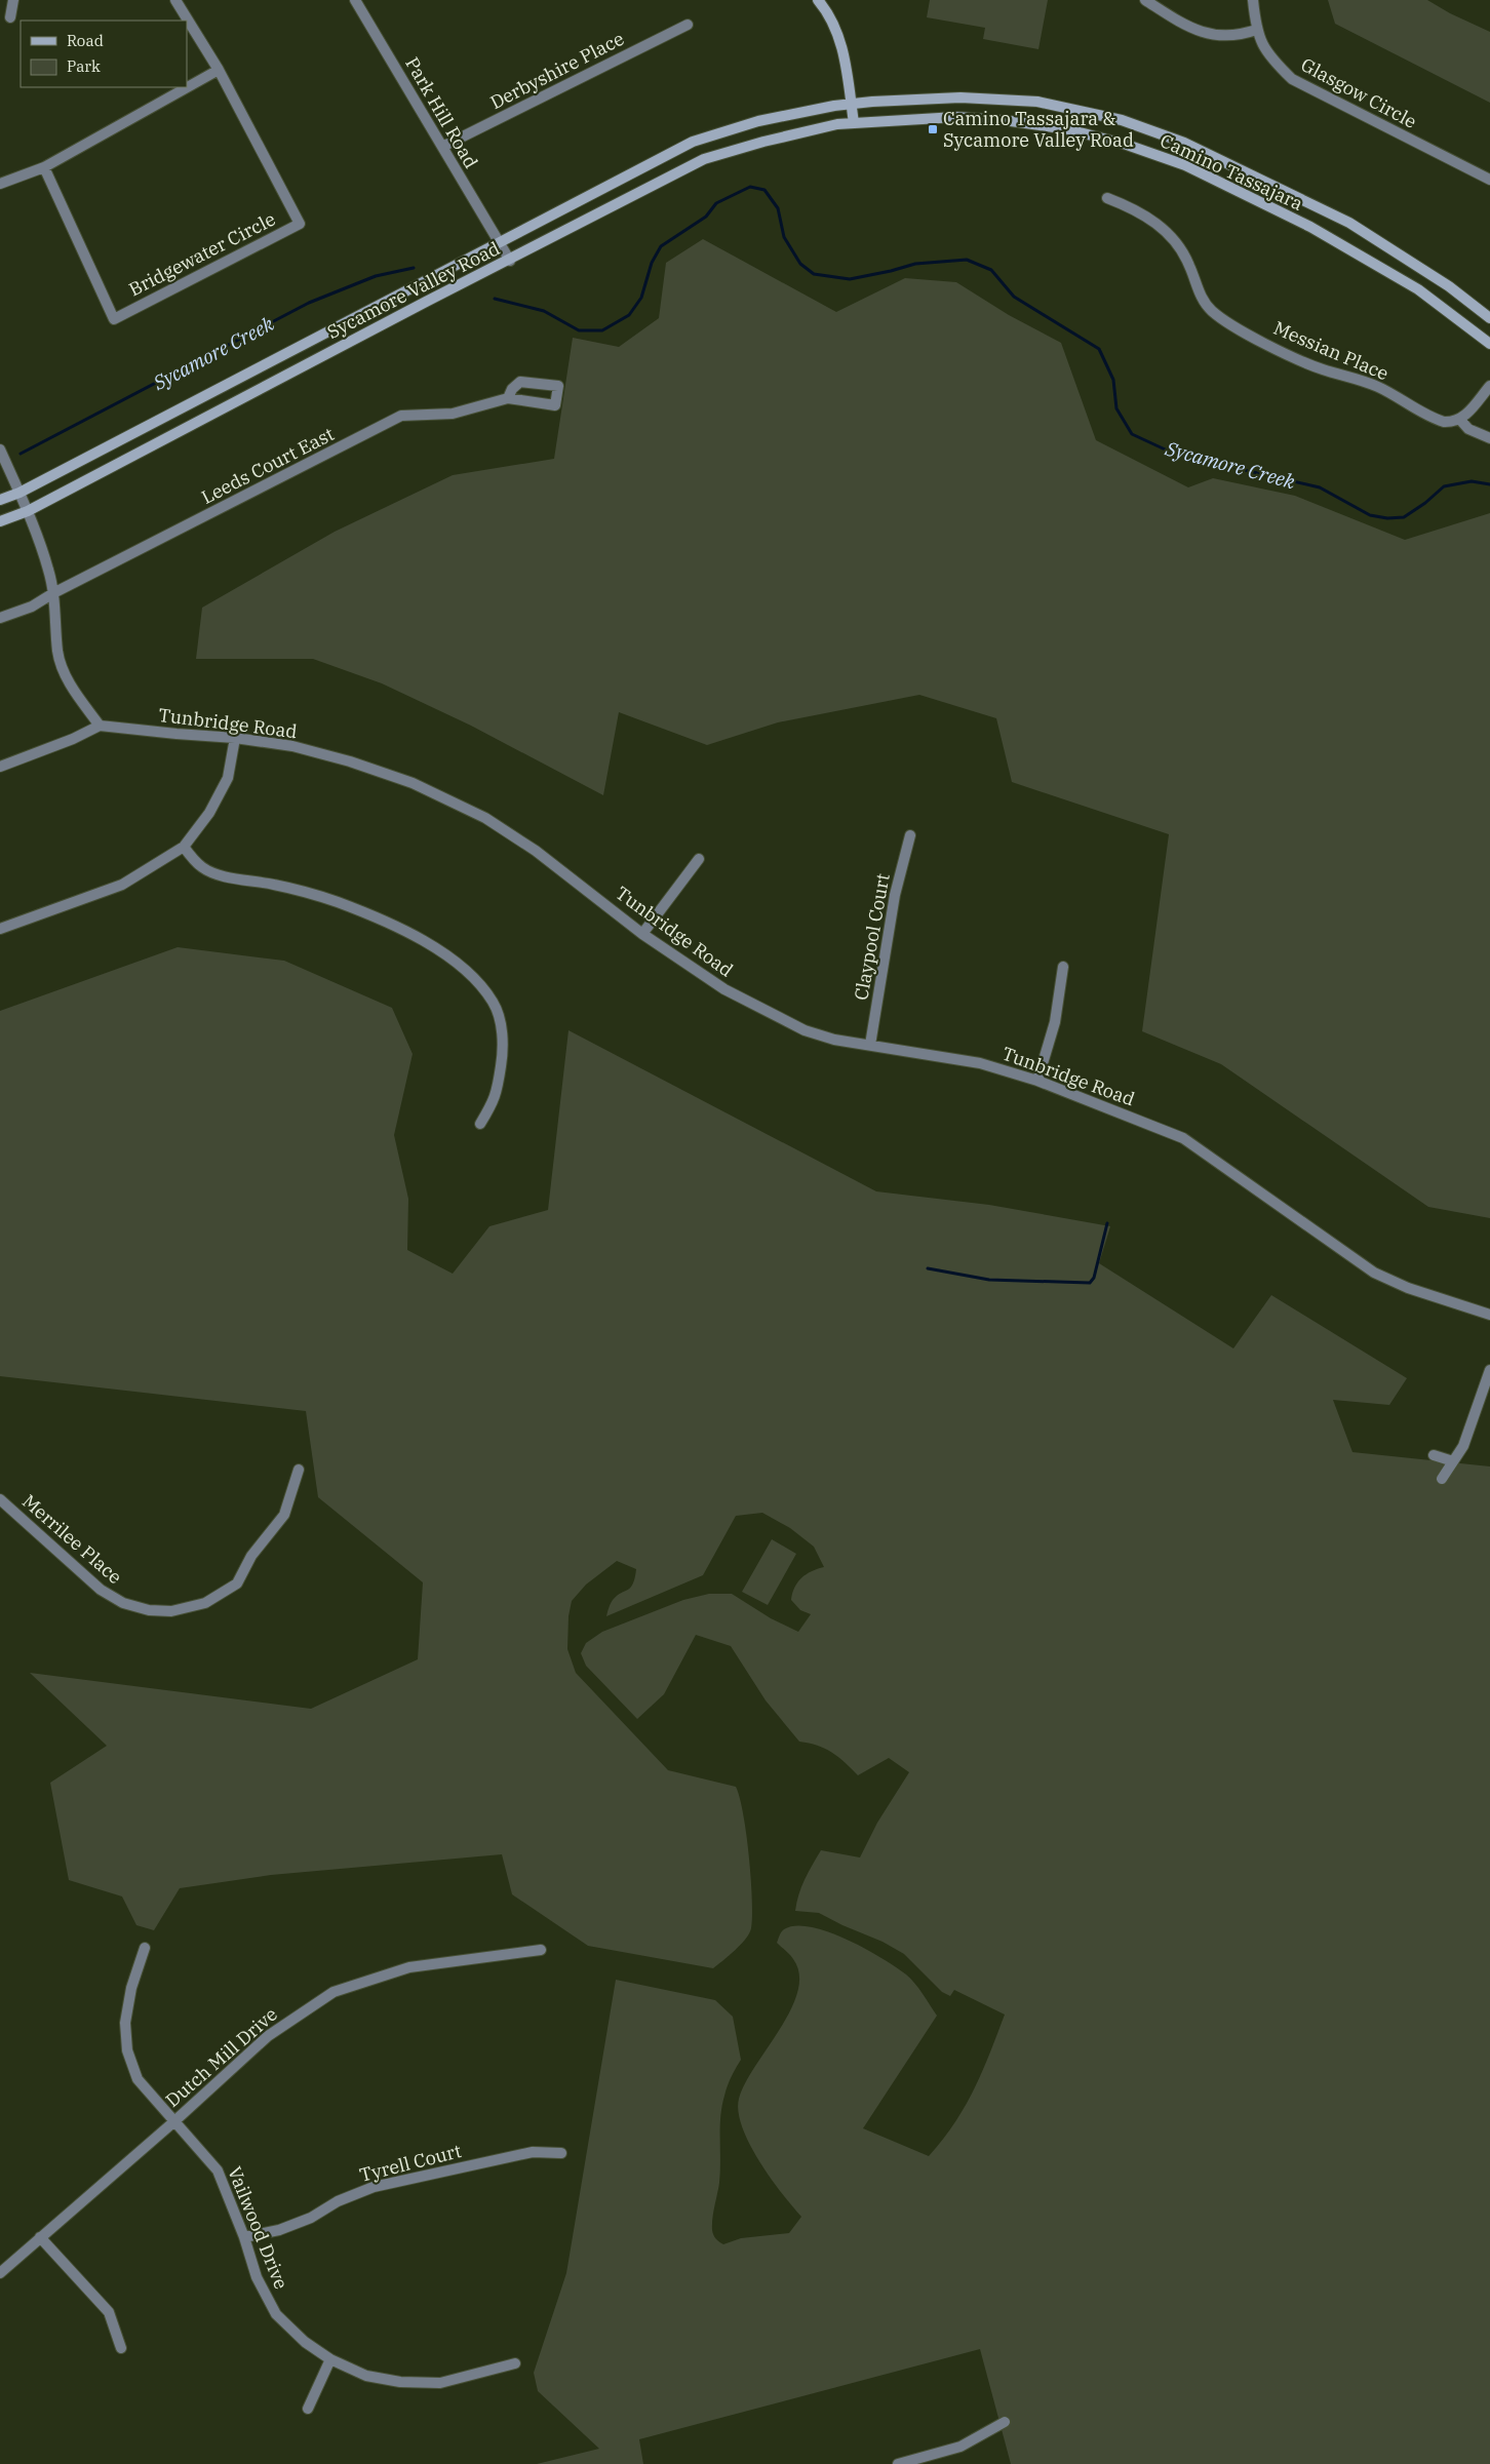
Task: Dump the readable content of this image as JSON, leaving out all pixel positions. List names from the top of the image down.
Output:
{
  "streets": {
    "main road": ["Camino Tassajara", "Sycamore Valley Road"],
    "street": [
      "Derbyshire Place",
      "Glasgow Circle",
      "Park Hill Road",
      "Bridgewater Circle",
      "Messian Place",
      "Leeds Court East",
      "Tunbridge Road",
      "Claypool Court",
      "Merrilee Place",
      "Dutch Mill Drive",
      "Tyrell Court",
      "Vailwood Drive"
    ]
  },
  "crossings": [
    ["Derbyshire Place", "Park Hill Road"],
    ["Park Hill Road", "Sycamore Valley Road"],
    ["Camino Tassajara", "Sycamore Valley Road"],
    ["Tunbridge Road", "Claypool Court"],
    ["Dutch Mill Drive", "Vailwood Drive"],
    ["Tyrell Court", "Vailwood Drive"]
  ],
  "water": ["Sycamore Creek"],
  "places": {
    "transit": ["Camino Tassajara & Sycamore Valley Road"]
  },
  "legend": ["Road", "Park"]
}
